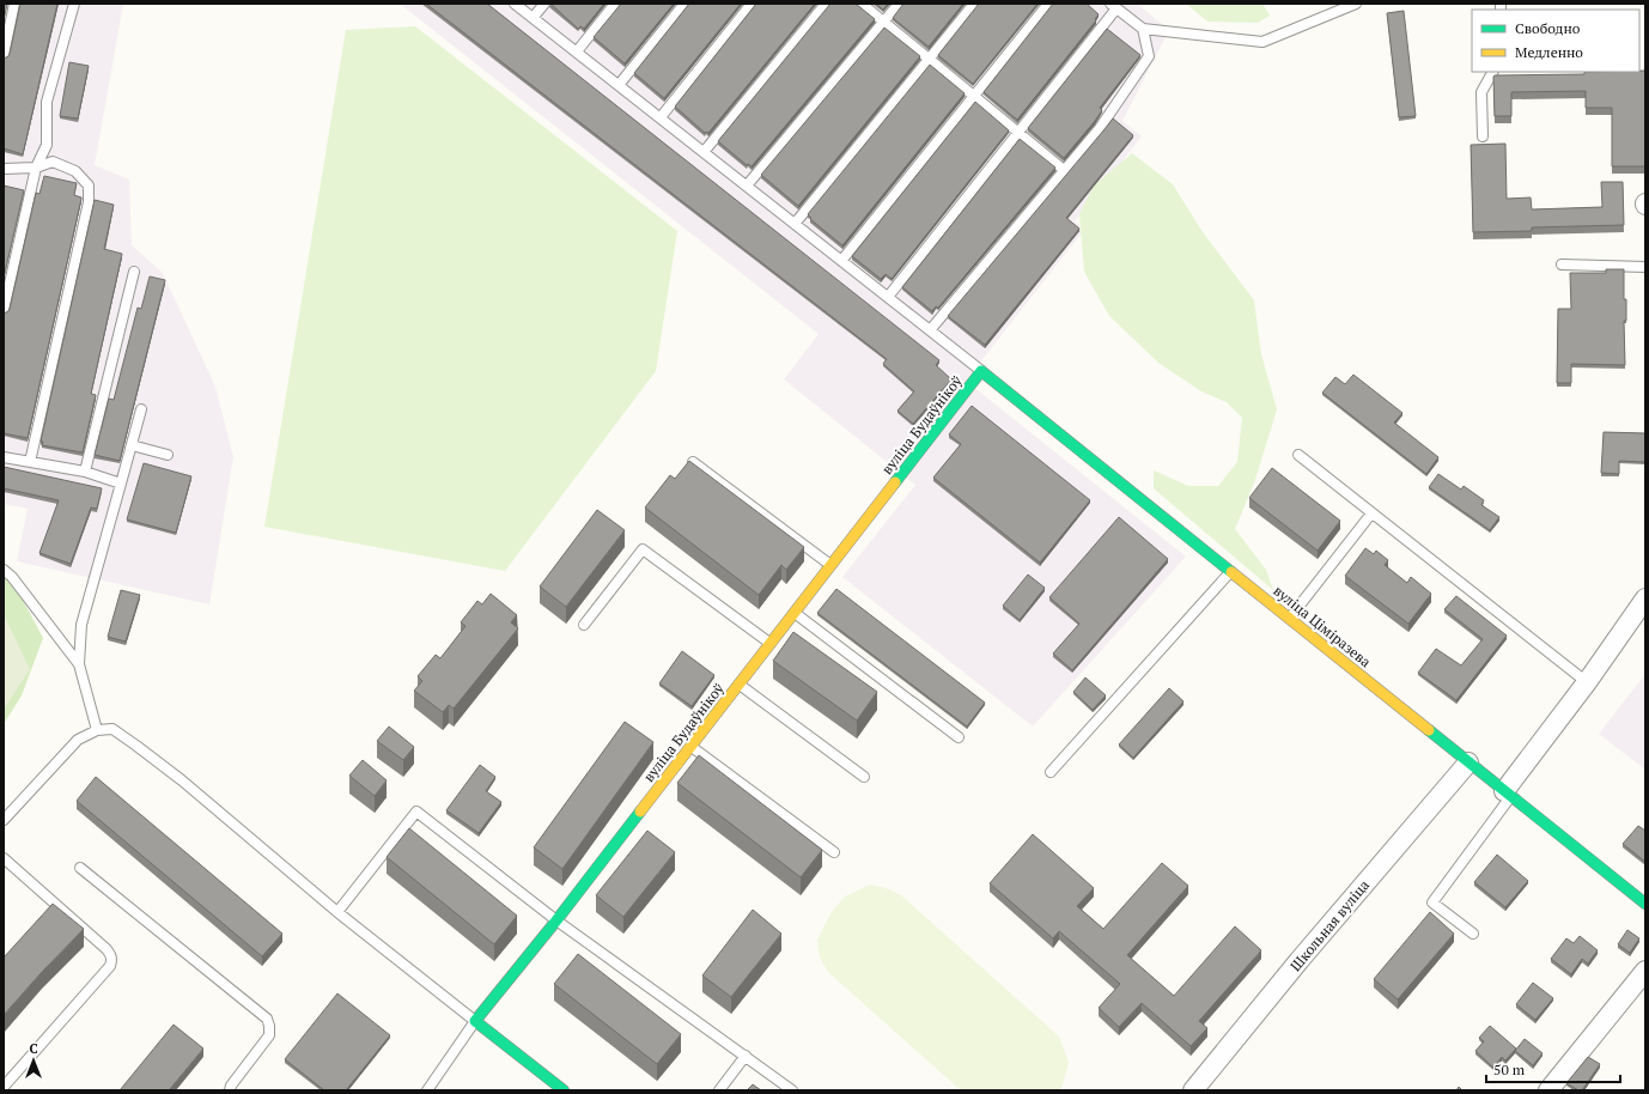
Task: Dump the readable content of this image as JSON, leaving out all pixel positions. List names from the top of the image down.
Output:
{
  "streets": {
    "street": ["вуліца Будаўнікоў", "вуліца Ціміразева", "Школьная вуліца"]
  },
  "crossings": [
    ["вуліца Будаўнікоў", "вуліца Ціміразева"],
    ["вуліца Ціміразева", "Школьная вуліца"]
  ],
  "legend": ["Свободно", "Медленно"],
  "scale_bar": "50 m",
  "north": "top"
}
